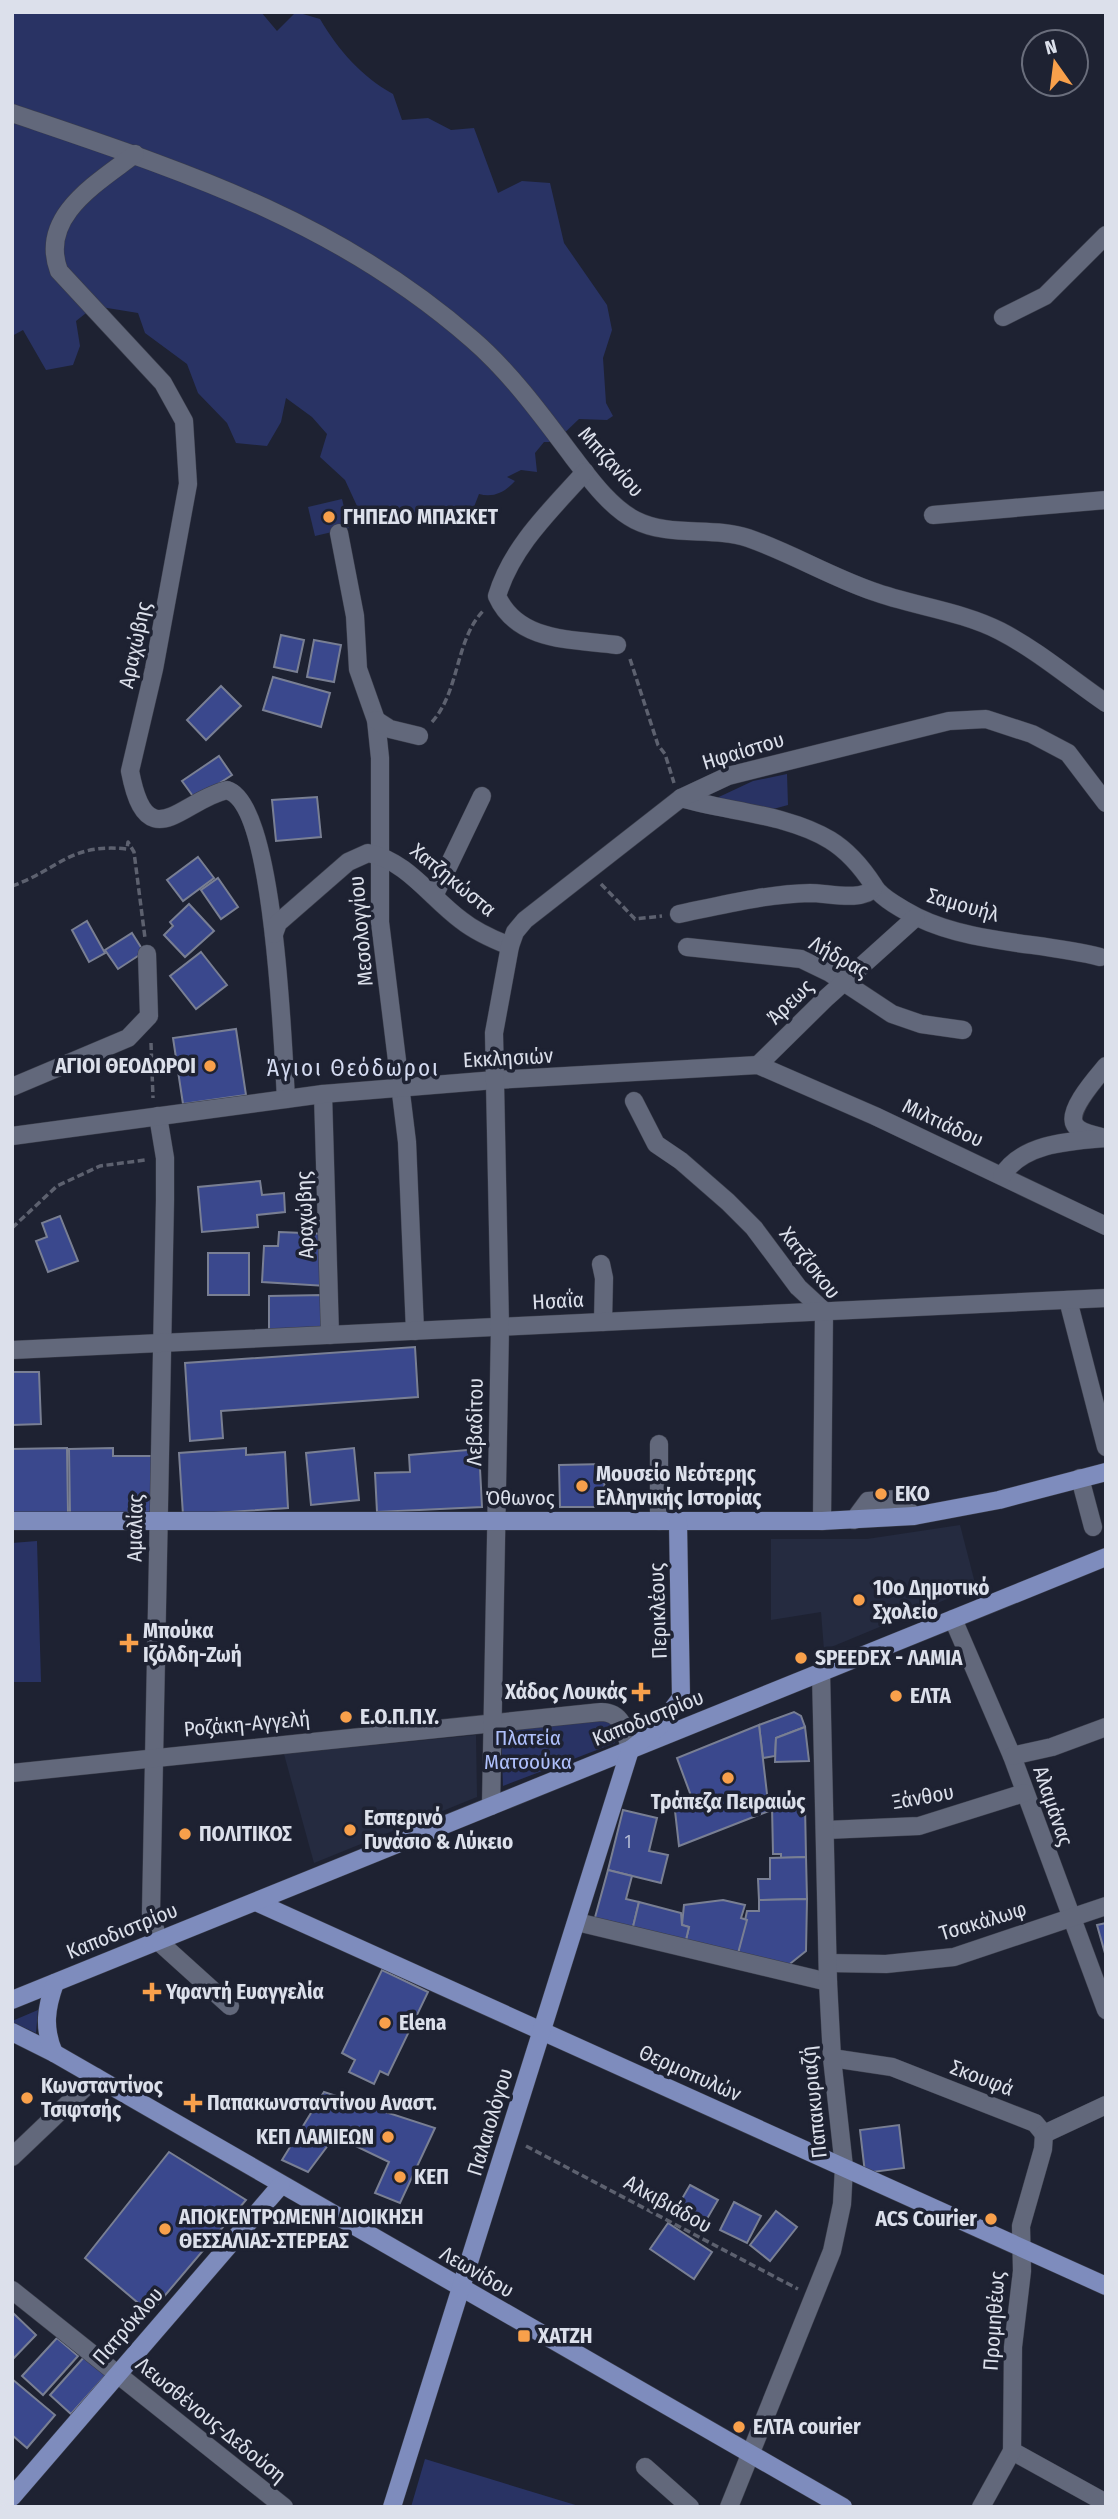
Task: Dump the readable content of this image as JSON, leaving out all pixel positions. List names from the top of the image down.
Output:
{
  "streets": {
    "main road": [
      "Όθωνος",
      "Περικλέους",
      "Καποδιστρίου",
      "Θερμοπυλών",
      "Παλαιολόγου",
      "Λεωνίδου",
      "Πατρόκλου"
    ],
    "street": [
      "Μπιζανίου",
      "Αραχώβης",
      "Ηφαίστου",
      "Χατζηκώστα",
      "Σαμουήλ",
      "Μεσολογγίου",
      "Λήδρας",
      "Άρεως",
      "Εκκλησιών",
      "Μιλτιάδου",
      "Χατζίσκου",
      "Ησαΐα",
      "Λεβαδίτου",
      "Αμαλίας",
      "Ροζάκη-Αγγελή",
      "Ξάνθου",
      "Αλαμάνας",
      "Τσακάλωφ",
      "Σκουφά",
      "Παπακυριαζή",
      "Προμηθέως",
      "Λεωσθένους-Δεδούση"
    ],
    "path": ["Αλκιβιάδου"]
  },
  "crossings": [
    ["Μπιζανίου", "Αραχώβης"],
    ["Αραχώβης", "Χατζηκώστα"],
    ["Αραχώβης", "Εκκλησιών"],
    ["Αραχώβης", "Ησαΐα"],
    ["Ηφαίστου", "Χατζηκώστα"],
    ["Ηφαίστου", "Σαμουήλ"],
    ["Ηφαίστου", "Εκκλησιών"],
    ["Ηφαίστου", "Λεβαδίτου"],
    ["Χατζηκώστα", "Μεσολογγίου"],
    ["Σαμουήλ", "Άρεως"],
    ["Μεσολογγίου", "Εκκλησιών"],
    ["Μεσολογγίου", "Ησαΐα"],
    ["Λήδρας", "Άρεως"],
    ["Άρεως", "Εκκλησιών"],
    ["Άρεως", "Μιλτιάδου"],
    ["Εκκλησιών", "Μιλτιάδου"],
    ["Εκκλησιών", "Λεβαδίτου"],
    ["Εκκλησιών", "Αμαλίας"],
    ["Χατζίσκου", "Ησαΐα"],
    ["Χατζίσκου", "Όθωνος"],
    ["Ησαΐα", "Λεβαδίτου"],
    ["Ησαΐα", "Αμαλίας"],
    ["Λεβαδίτου", "Όθωνος"],
    ["Λεβαδίτου", "Καποδιστρίου"],
    ["Λεβαδίτου", "Ροζάκη-Αγγελή"],
    ["Όθωνος", "Αμαλίας"],
    ["Όθωνος", "Περικλέους"],
    ["Αμαλίας", "Καποδιστρίου"],
    ["Αμαλίας", "Ροζάκη-Αγγελή"],
    ["Καποδιστρίου", "Ροζάκη-Αγγελή"],
    ["Καποδιστρίου", "Αλαμάνας"],
    ["Καποδιστρίου", "Θερμοπυλών"],
    ["Καποδιστρίου", "Παπακυριαζή"],
    ["Καποδιστρίου", "Παλαιολόγου"],
    ["Ροζάκη-Αγγελή", "Παλαιολόγου"],
    ["Ξάνθου", "Αλαμάνας"],
    ["Ξάνθου", "Παπακυριαζή"],
    ["Αλαμάνας", "Τσακάλωφ"],
    ["Τσακάλωφ", "Παπακυριαζή"],
    ["Θερμοπυλών", "Παπακυριαζή"],
    ["Θερμοπυλών", "Παλαιολόγου"],
    ["Θερμοπυλών", "Προμηθέως"],
    ["Σκουφά", "Παπακυριαζή"],
    ["Σκουφά", "Προμηθέως"],
    ["Παπακυριαζή", "Αλκιβιάδου"],
    ["Παπακυριαζή", "Λεωνίδου"],
    ["Παλαιολόγου", "Αλκιβιάδου"],
    ["Παλαιολόγου", "Λεωνίδου"],
    ["Λεωνίδου", "Πατρόκλου"],
    ["Πατρόκλου", "Λεωσθένους-Δεδούση"]
  ],
  "districts": ["Άγιοι Θεόδωροι"],
  "parks": ["Πλατεία Ματσούκα"],
  "places": {
    "other": [
      "ΓΗΠΕΔΟ ΜΠΑΣΚΕΤ",
      "ΑΓΙΟΙ ΘΕΟΔΩΡΟΙ",
      "Μουσείο Νεότερης Ελληνικής Ιστορίας",
      "EKO",
      "10ο Δημοτικό Σχολείο",
      "SPEEDEX - ΛΑΜΙΑ",
      "ΕΛΤΑ",
      "Ε.Ο.Π.Π.Υ.",
      "Τράπεζα Πειραιώς",
      "Εσπερινό Γυνάσιο & Λύκειο",
      "ΠΟΛΙΤΙΚΟΣ",
      "Elena",
      "Κωνσταντίνος Τσιφτσής",
      "ΚΕΠ ΛΑΜΙΕΩΝ",
      "ΚΕΠ",
      "ACS Courier",
      "ΑΠΟΚΕΝΤΡΩΜΕΝΗ ΔΙΟΙΚΗΣΗ ΘΕΣΣΑΛΙΑΣ-ΣΤΕΡΕΑΣ",
      "ΕΛΤΑ courier"
    ],
    "health": [
      "Μπούκα Ιζόλδη-Ζωή",
      "Χάδος Λουκάς",
      "Υφαντή Ευαγγελία",
      "Παπακωνσταντίνου Αναστ."
    ],
    "transit": ["ΧΑΤΖΗ"]
  },
  "house_numbers": ["1"],
  "north": "top"
}
